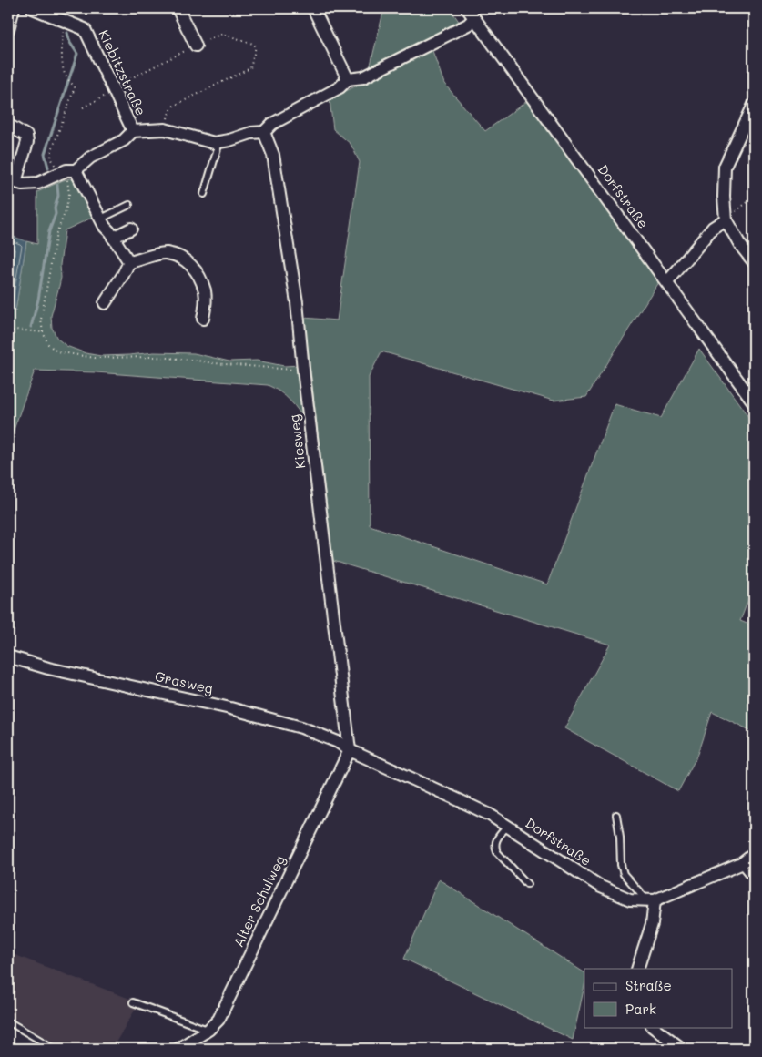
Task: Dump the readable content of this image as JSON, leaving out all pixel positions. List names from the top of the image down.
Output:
{
  "streets": {
    "street": [
      "Kiebitzstraße",
      "Dorfstraße",
      "Kiesweg",
      "Grasweg",
      "Alter Schulweg"
    ]
  },
  "crossings": [
    ["Dorfstraße", "Kiesweg"],
    ["Dorfstraße", "Grasweg"],
    ["Dorfstraße", "Alter Schulweg"],
    ["Kiesweg", "Grasweg"],
    ["Kiesweg", "Alter Schulweg"],
    ["Grasweg", "Alter Schulweg"]
  ],
  "legend": ["Straße", "Park"]
}
